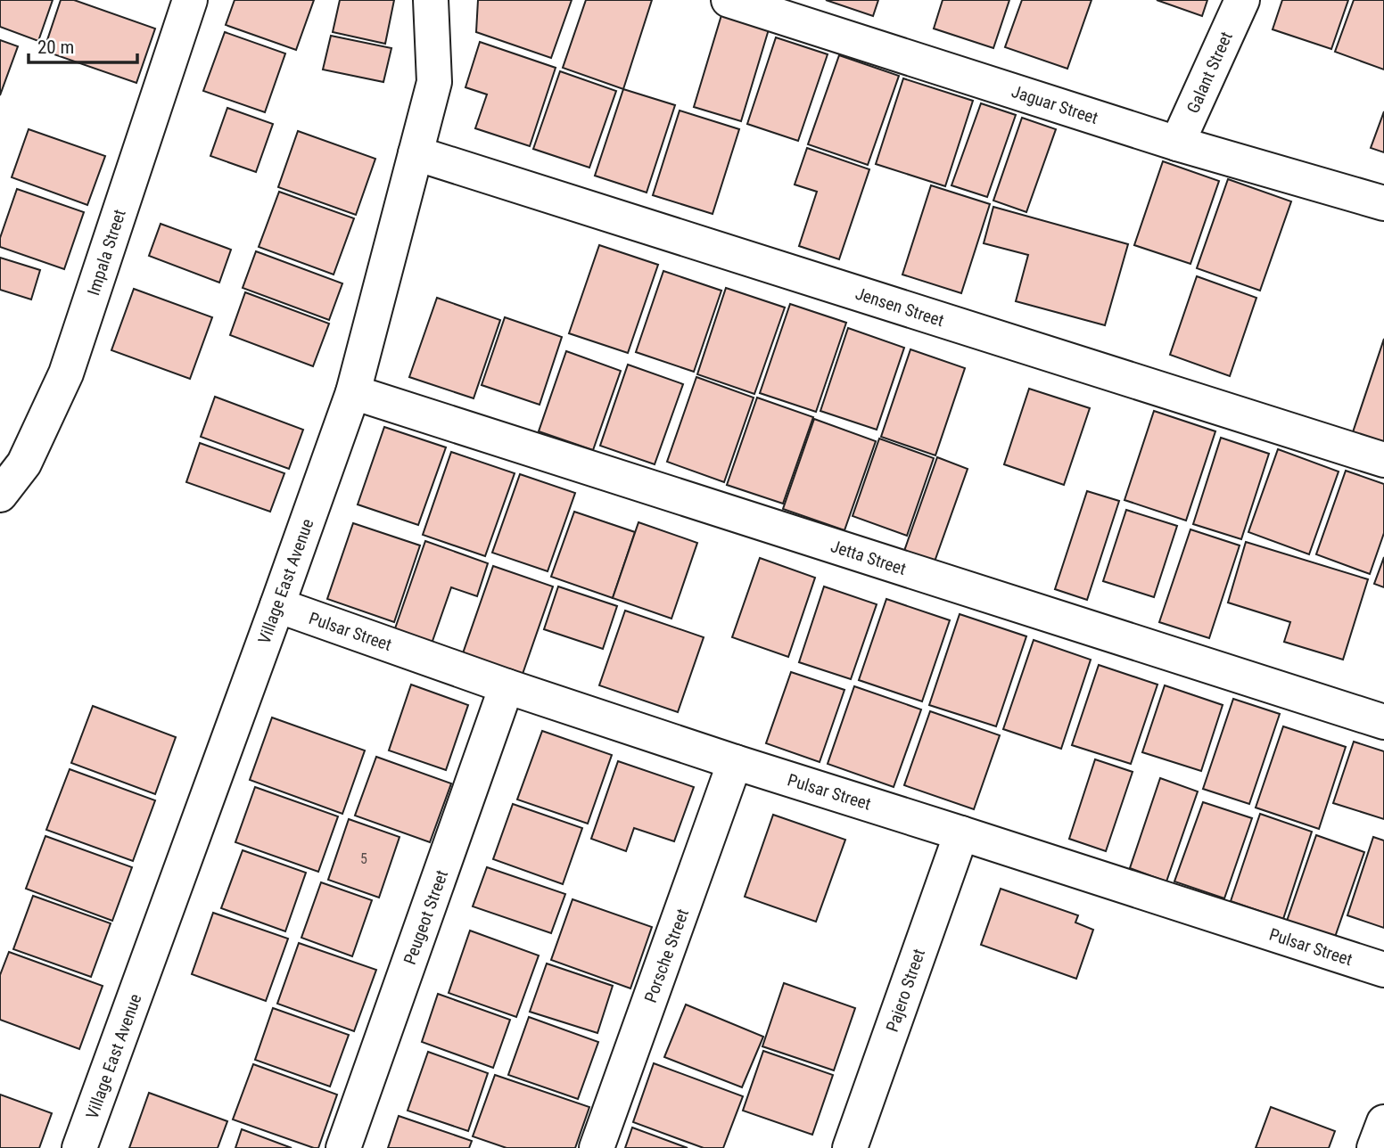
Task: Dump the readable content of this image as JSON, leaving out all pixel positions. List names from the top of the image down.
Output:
{
  "streets": {
    "street": [
      "Galant Street",
      "Jaguar Street",
      "Impala Street",
      "Jensen Street",
      "Jetta Street",
      "Village East Avenue",
      "Pulsar Street",
      "Peugeot Street",
      "Porsche Street",
      "Pajero Street"
    ]
  },
  "crossings": [
    ["Galant Street", "Jaguar Street"],
    ["Jensen Street", "Village East Avenue"],
    ["Jetta Street", "Village East Avenue"],
    ["Village East Avenue", "Pulsar Street"],
    ["Pulsar Street", "Peugeot Street"],
    ["Pulsar Street", "Porsche Street"],
    ["Pulsar Street", "Pajero Street"]
  ],
  "house_numbers": ["5"],
  "scale_bar": "20 m"
}
